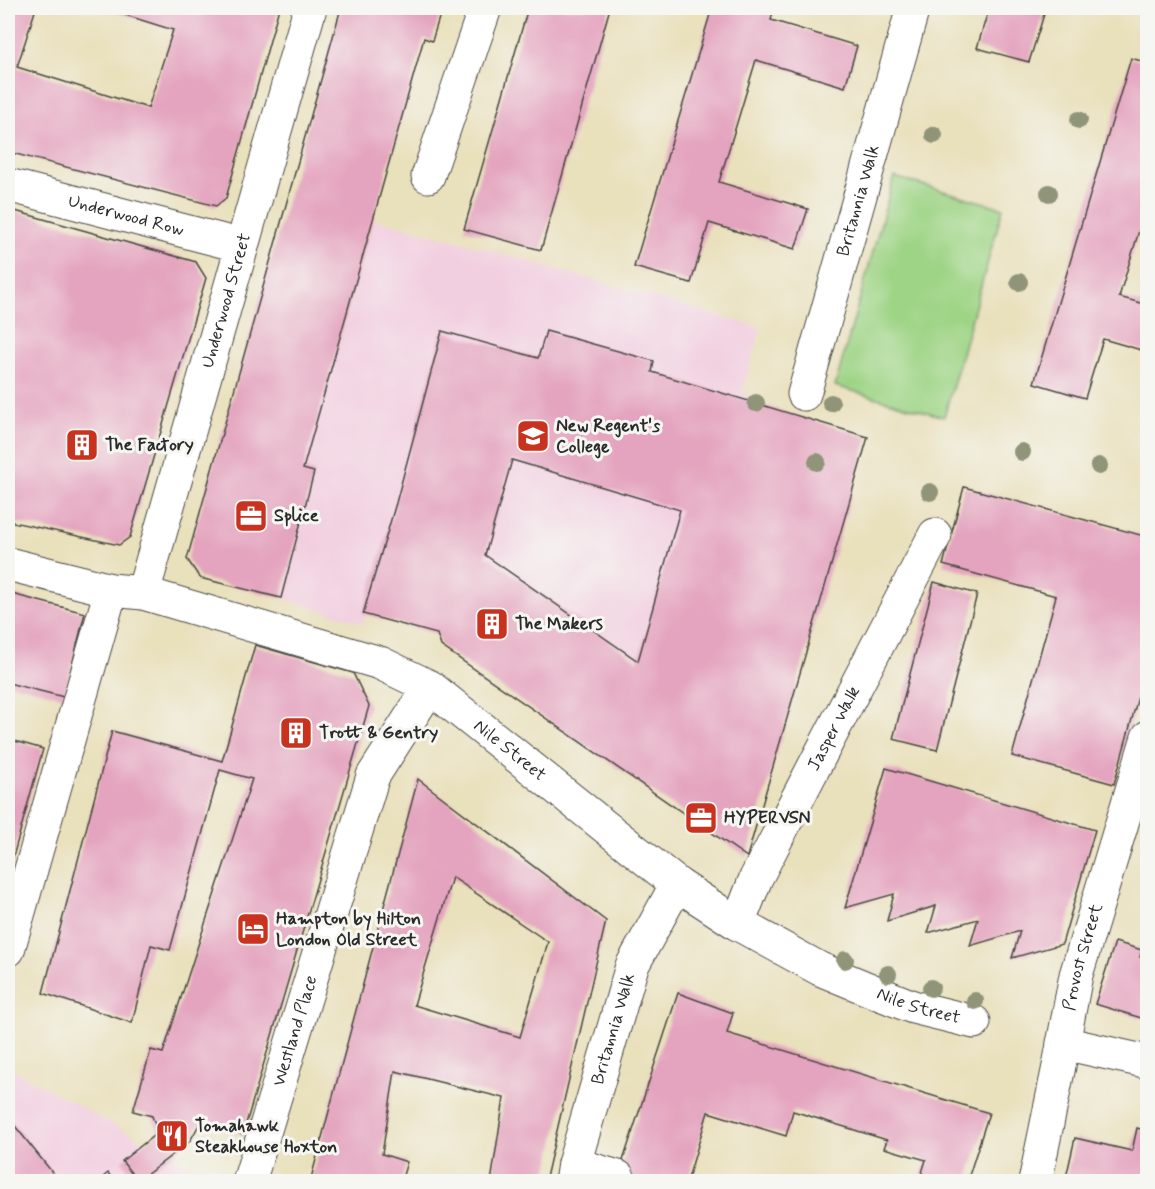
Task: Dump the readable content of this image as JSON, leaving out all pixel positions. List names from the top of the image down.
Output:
{
  "streets": {
    "street": [
      "Britannia Walk",
      "Underwood Row",
      "Underwood Street",
      "Jasper Walk",
      "Nile Street",
      "Provost Street",
      "Westland Place"
    ]
  },
  "crossings": [
    ["Britannia Walk", "Nile Street"],
    ["Underwood Row", "Underwood Street"],
    ["Underwood Street", "Nile Street"],
    ["Jasper Walk", "Nile Street"],
    ["Nile Street", "Westland Place"]
  ],
  "places": {
    "school or university": ["New Regent's College"],
    "building": ["The Factory", "The Makers", "Trott & Gentry"],
    "office": ["Splice", "HYPERVSN"],
    "hotel": ["Hampton by Hilton London Old Street"],
    "restaurant": ["Tomahawk Steakhouse Hoxton"]
  }
}
